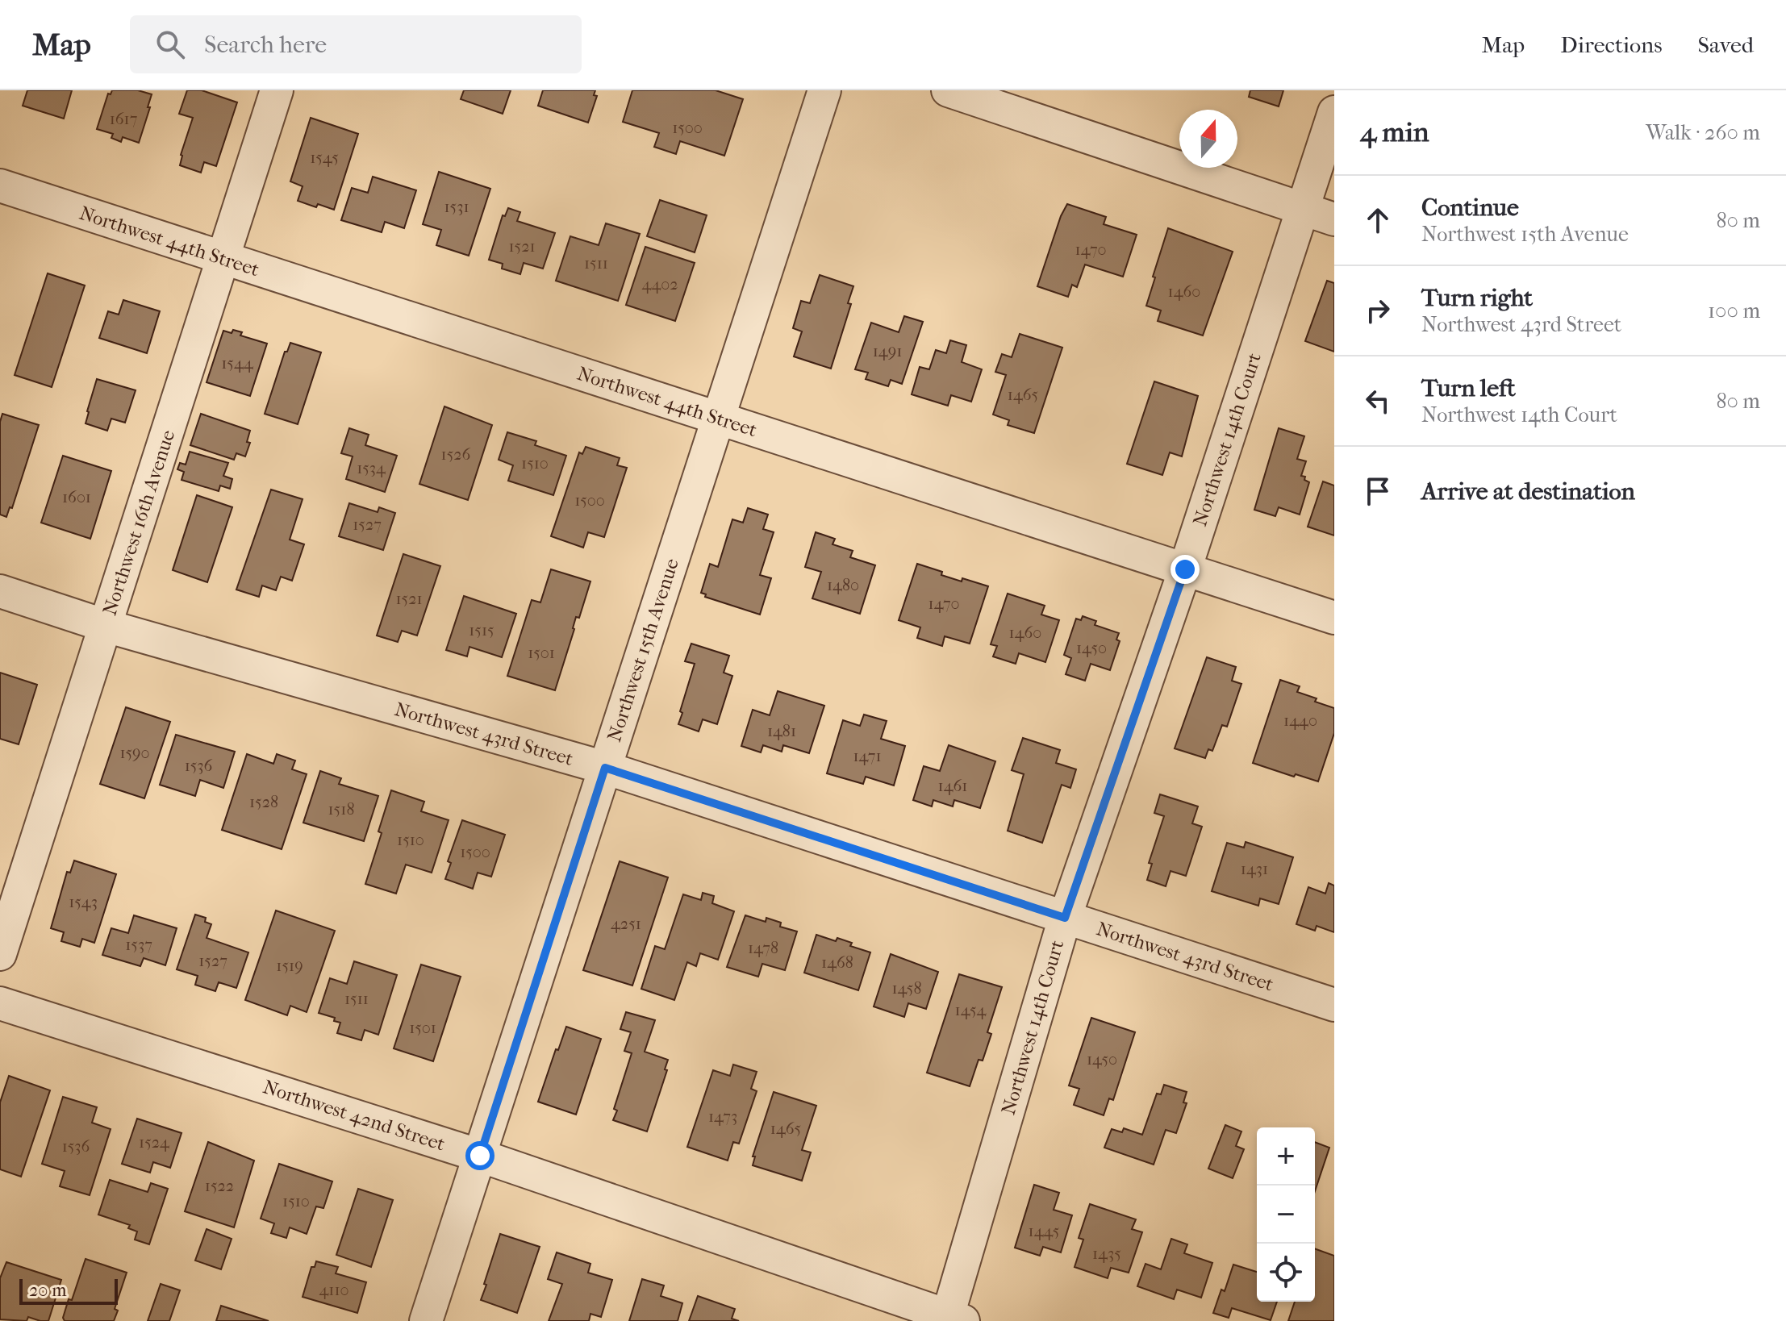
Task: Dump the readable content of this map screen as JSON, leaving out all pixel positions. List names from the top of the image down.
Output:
{
  "streets": {
    "street": [
      "Northwest 44th Street",
      "Northwest 14th Court",
      "Northwest 16th Avenue",
      "Northwest 15th Avenue",
      "Northwest 43rd Street",
      "Northwest 42nd Street"
    ]
  },
  "crossings": [
    ["Northwest 44th Street", "Northwest 14th Court"],
    ["Northwest 44th Street", "Northwest 16th Avenue"],
    ["Northwest 44th Street", "Northwest 15th Avenue"],
    ["Northwest 14th Court", "Northwest 43rd Street"],
    ["Northwest 14th Court", "Northwest 42nd Street"],
    ["Northwest 16th Avenue", "Northwest 43rd Street"],
    ["Northwest 15th Avenue", "Northwest 43rd Street"],
    ["Northwest 15th Avenue", "Northwest 42nd Street"]
  ],
  "house_numbers": [
    "1617",
    "1500",
    "1545",
    "1531",
    "1521",
    "1470",
    "1511",
    "4402",
    "1460",
    "1491",
    "1544",
    "1465",
    "1526",
    "1510",
    "1534",
    "1601",
    "1500",
    "1527",
    "1480",
    "1521",
    "1470",
    "1515",
    "1460",
    "1450",
    "1501",
    "1440",
    "1481",
    "1590",
    "1471",
    "1536",
    "1461",
    "1528",
    "1518",
    "1510",
    "1500",
    "1431",
    "1543",
    "4251",
    "1537",
    "1478",
    "1527",
    "1468",
    "1519",
    "1458",
    "1511",
    "1454",
    "1501",
    "1450",
    "1473",
    "1465",
    "1524",
    "1536",
    "1522",
    "1510",
    "1445",
    "1435",
    "4110"
  ],
  "scale_bar": "20 m",
  "north": "top",
  "page": {
    "header": "Map",
    "search": "Search here",
    "nav": ["Map", "Directions", "Saved"],
    "heading": ["4 min", "Walk · 260 m"],
    "list": [
      ["Continue", "Northwest 15th Avenue", "80 m"],
      ["Turn right", "Northwest 43rd Street", "100 m"],
      ["Turn left", "Northwest 14th Court", "80 m"],
      "Arrive at destination"
    ],
    "map_buttons": ["+", "−"],
    "scale": "20 m"
  }
}
